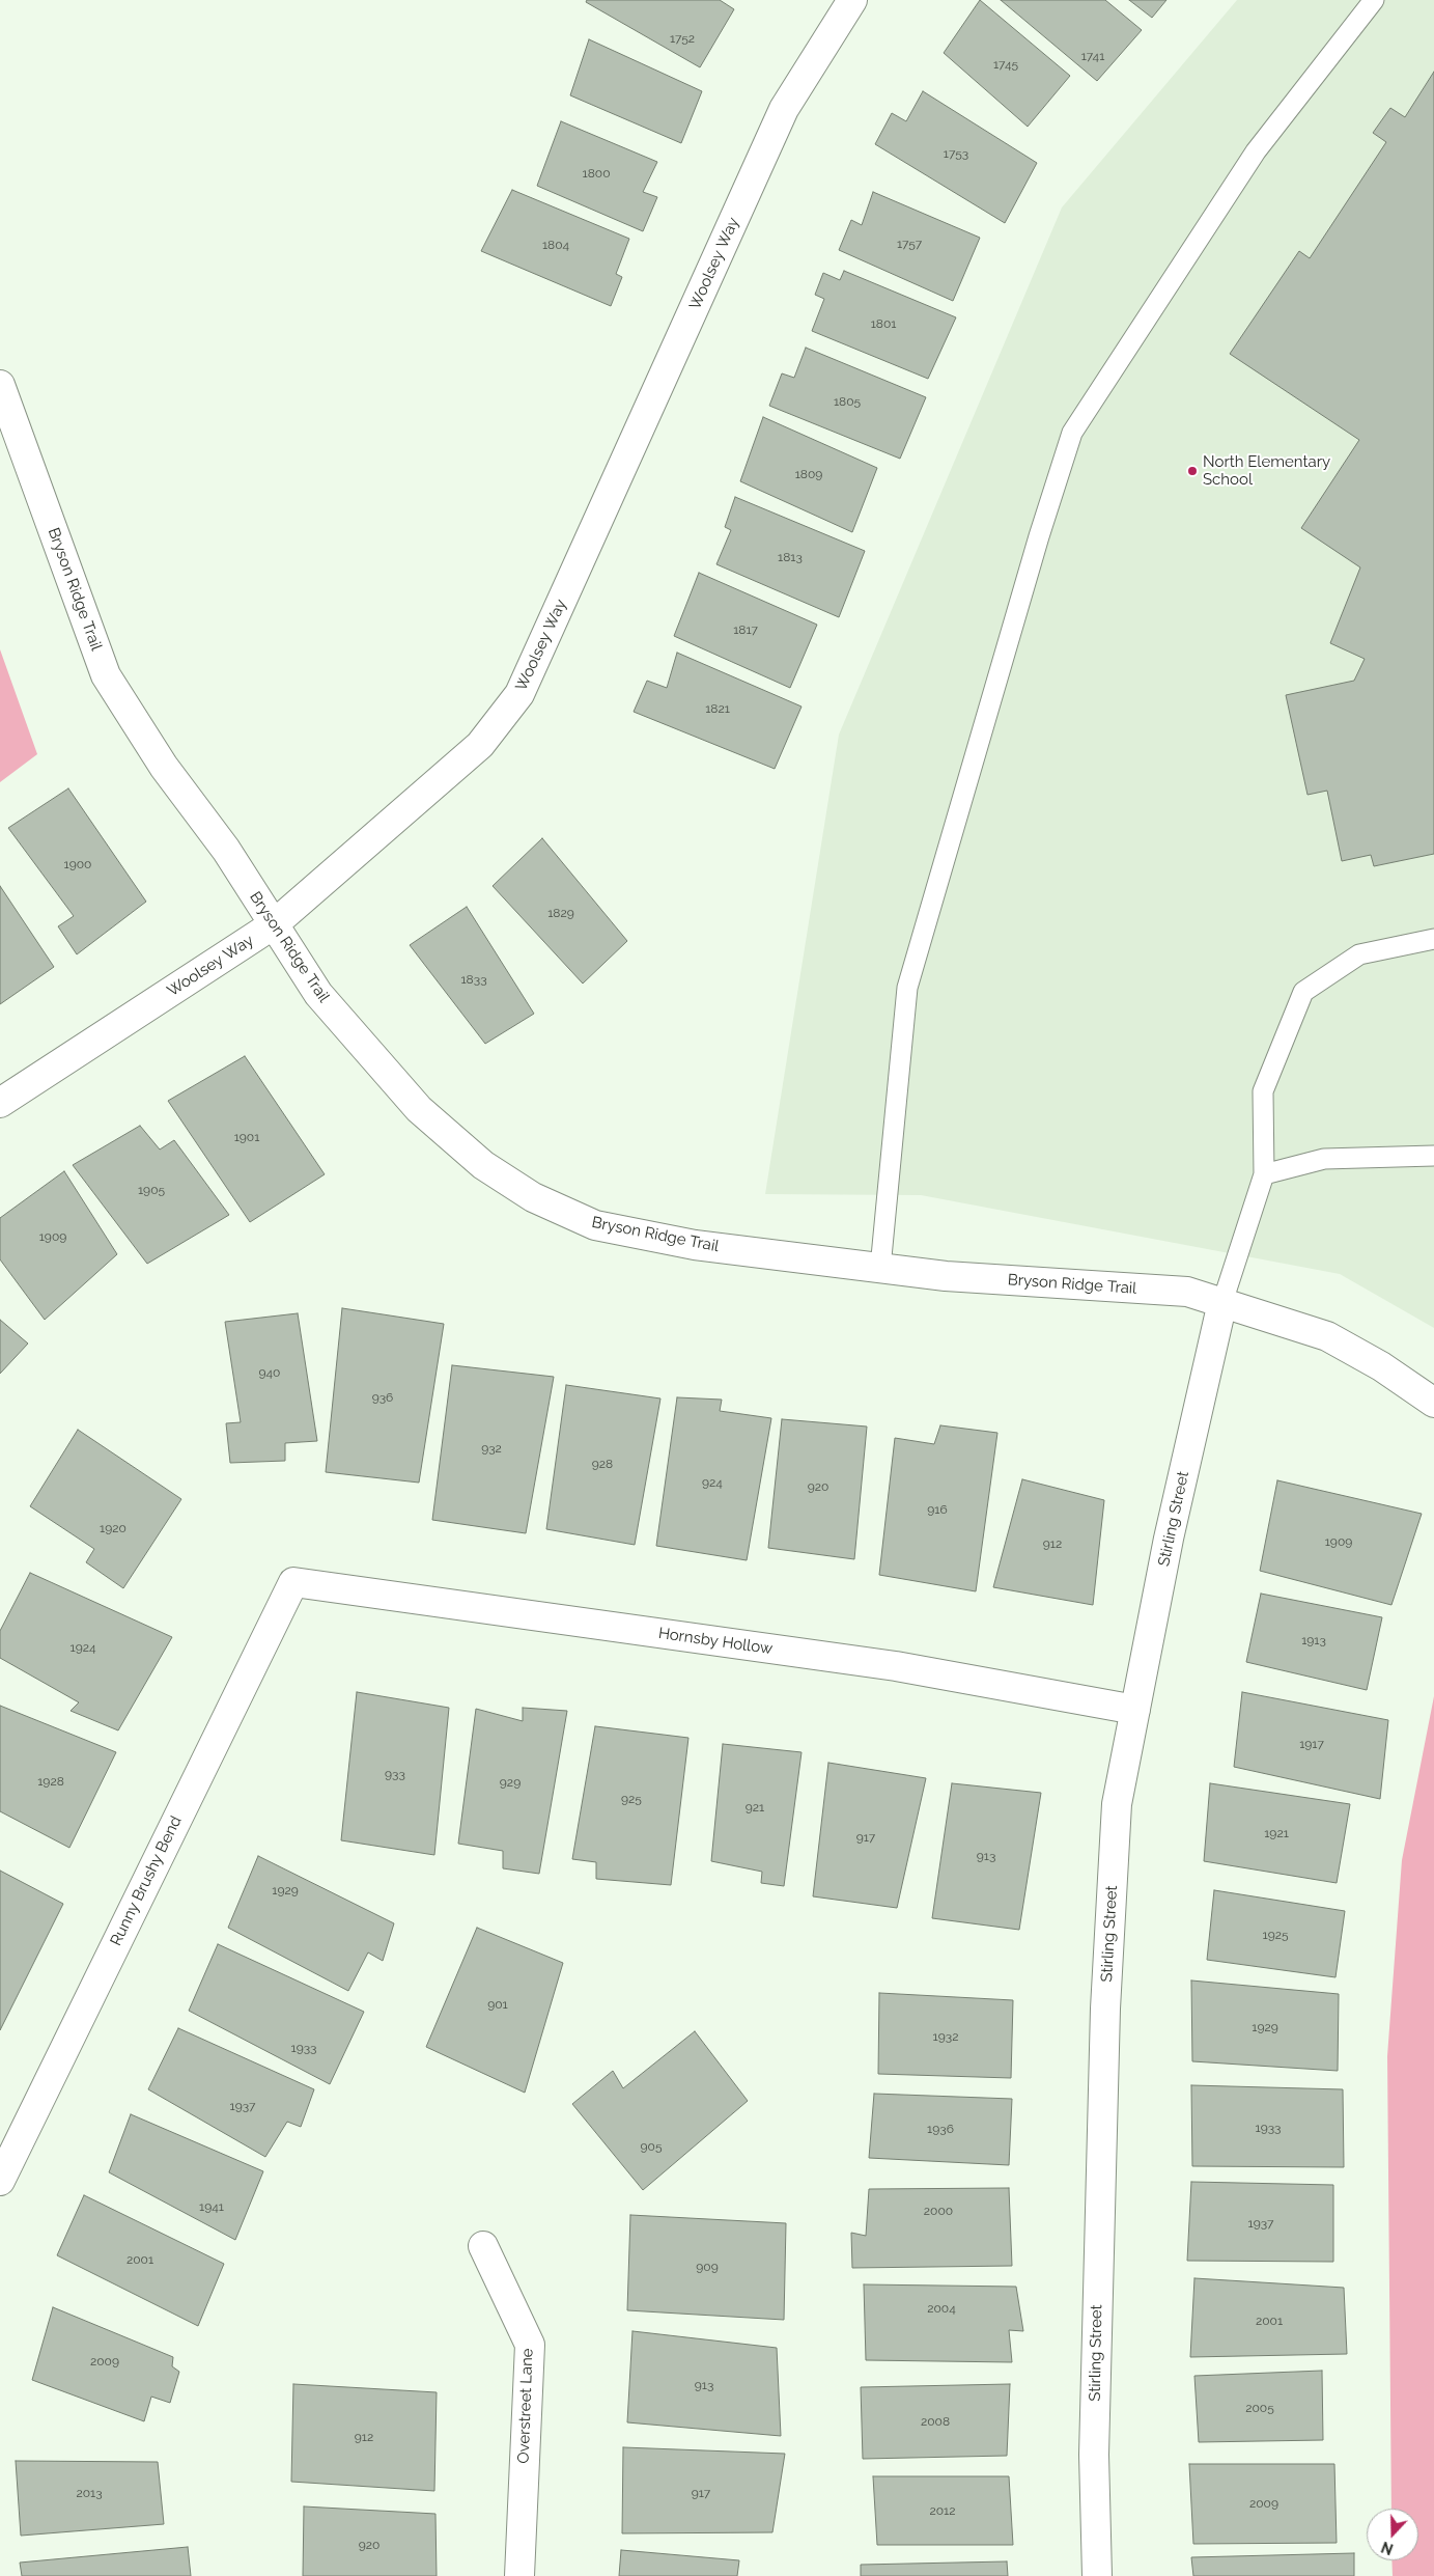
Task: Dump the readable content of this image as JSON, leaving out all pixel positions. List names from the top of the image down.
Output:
{
  "streets": {
    "street": [
      "Woolsey Way",
      "Bryson Ridge Trail",
      "Stirling Street",
      "Hornsby Hollow",
      "Runny Brushy Bend",
      "Overstreet Lane"
    ]
  },
  "crossings": [
    ["Woolsey Way", "Bryson Ridge Trail"],
    ["Bryson Ridge Trail", "Stirling Street"],
    ["Stirling Street", "Hornsby Hollow"],
    ["Hornsby Hollow", "Runny Brushy Bend"]
  ],
  "places": ["North Elementary School"],
  "house_numbers": [
    "1752",
    "1741",
    "1745",
    "1753",
    "1800",
    "1757",
    "1804",
    "1801",
    "1805",
    "1809",
    "1813",
    "1817",
    "1821",
    "1900",
    "1829",
    "1833",
    "1901",
    "1905",
    "1909",
    "940",
    "936",
    "932",
    "928",
    "924",
    "920",
    "916",
    "1920",
    "1909",
    "912",
    "1913",
    "1924",
    "1917",
    "933",
    "1928",
    "929",
    "925",
    "921",
    "1921",
    "917",
    "913",
    "1929",
    "1925",
    "901",
    "1929",
    "1932",
    "1933",
    "1937",
    "1933",
    "1936",
    "905",
    "1941",
    "2000",
    "1937",
    "2001",
    "909",
    "2004",
    "2001",
    "2009",
    "913",
    "2005",
    "2008",
    "912",
    "2013",
    "917",
    "2009",
    "2012",
    "920"
  ],
  "north": "bottom"
}
